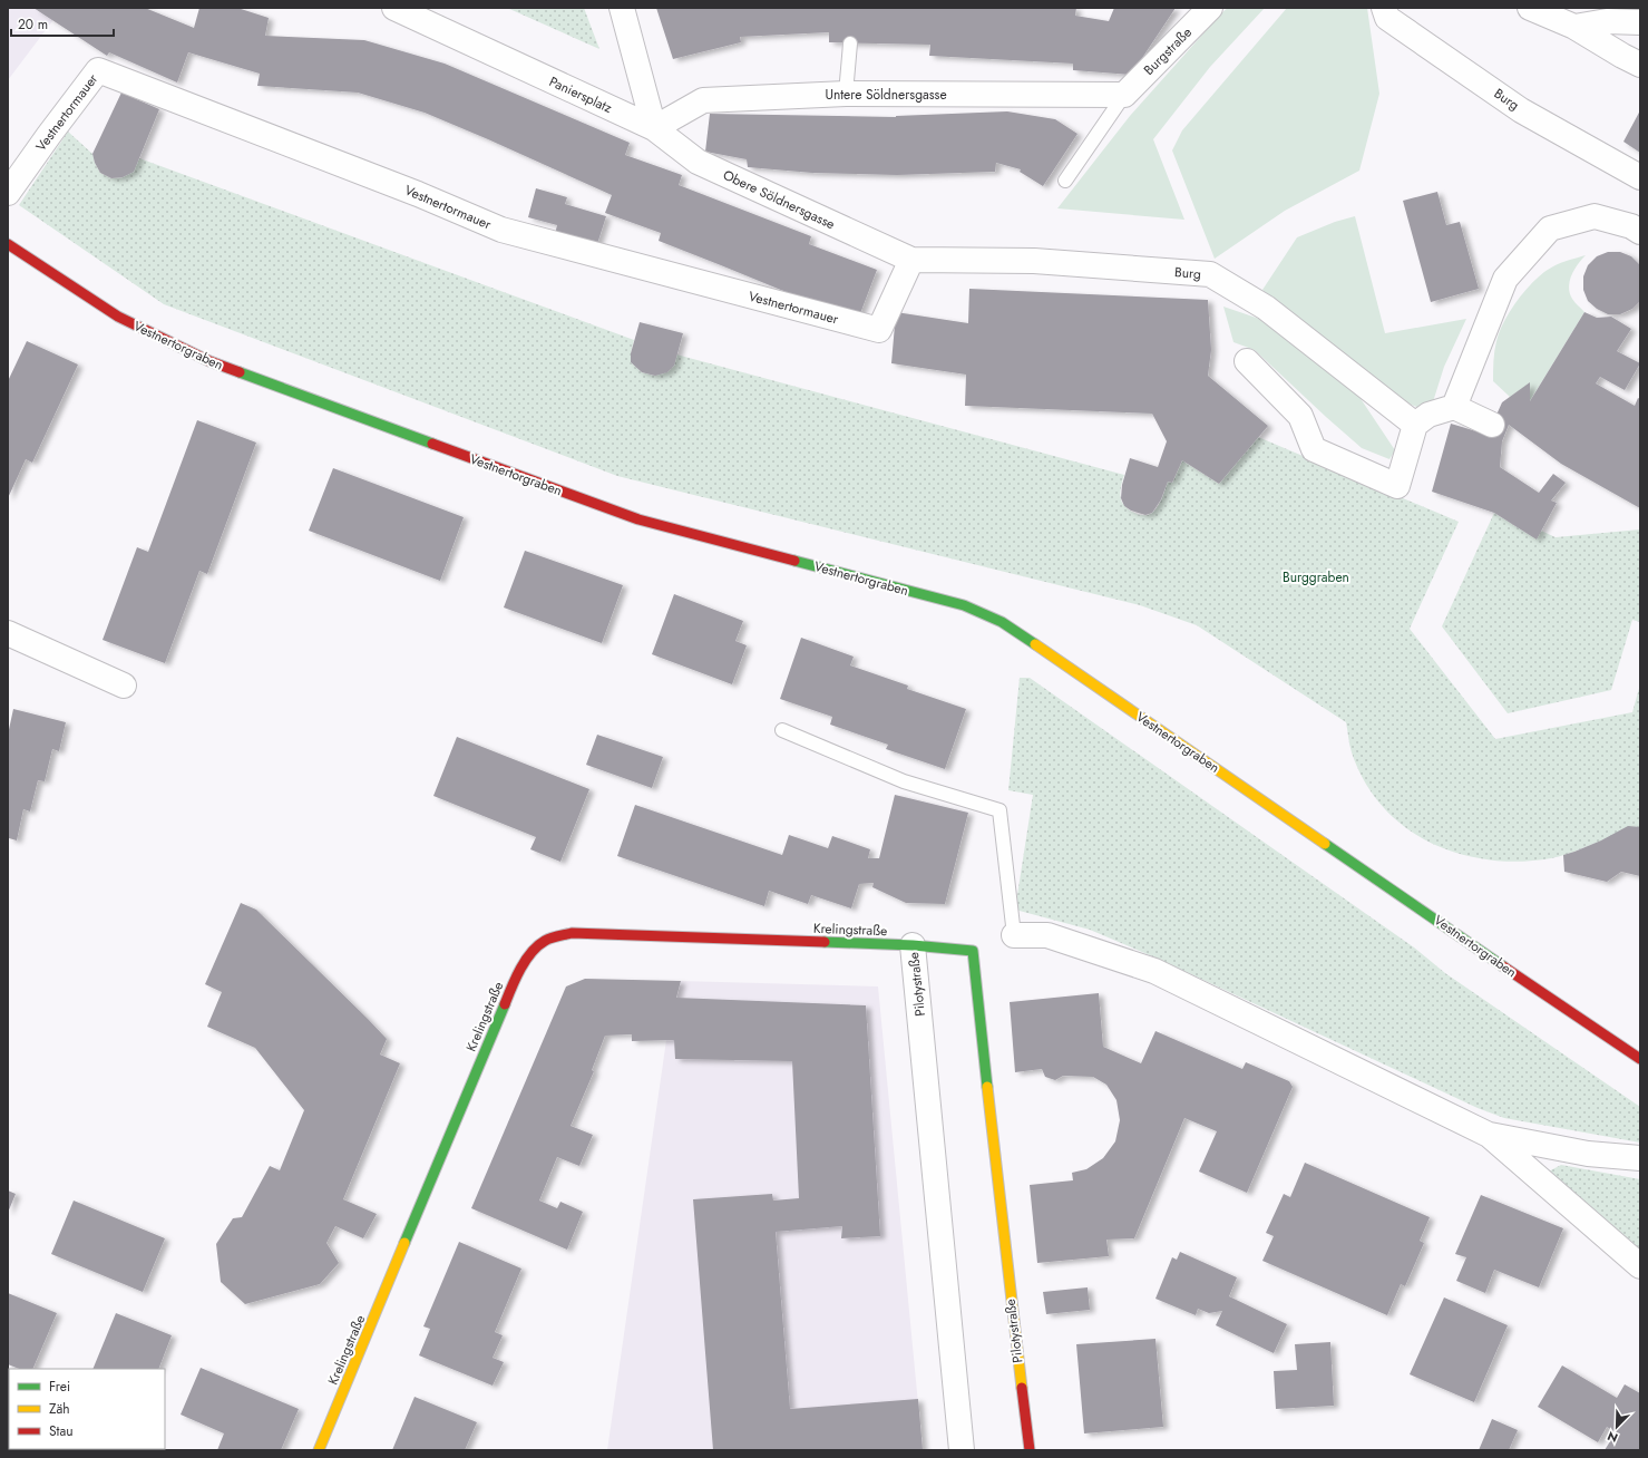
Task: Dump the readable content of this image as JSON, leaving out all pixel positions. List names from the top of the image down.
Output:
{
  "streets": {
    "street": [
      "Burgstraße",
      "Paniersplatz",
      "Untere Söldnersgasse",
      "Burg",
      "Vestnertormauer",
      "Obere Söldnersgasse",
      "Vestnertorgraben",
      "Krelingstraße",
      "Pilotystraße"
    ]
  },
  "crossings": [
    ["Burgstraße", "Untere Söldnersgasse"],
    ["Paniersplatz", "Untere Söldnersgasse"],
    ["Paniersplatz", "Obere Söldnersgasse"],
    ["Untere Söldnersgasse", "Obere Söldnersgasse"],
    ["Burg", "Vestnertormauer"],
    ["Burg", "Obere Söldnersgasse"],
    ["Vestnertormauer", "Obere Söldnersgasse"],
    ["Krelingstraße", "Pilotystraße"]
  ],
  "parks": ["Burggraben"],
  "legend": ["Frei", "Zäh", "Stau"],
  "scale_bar": "20 m",
  "north": "bottom left"
}
